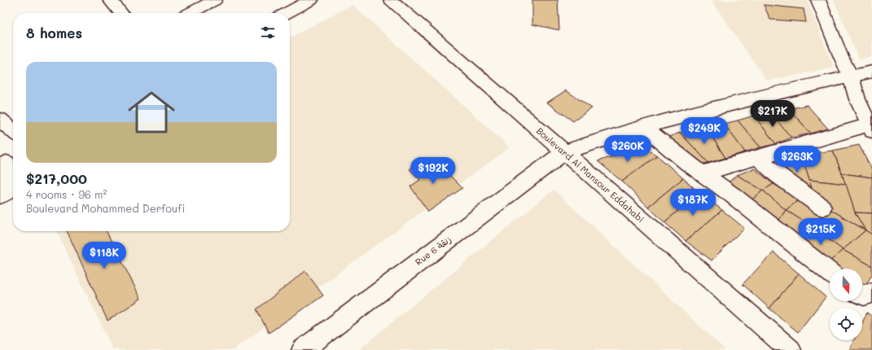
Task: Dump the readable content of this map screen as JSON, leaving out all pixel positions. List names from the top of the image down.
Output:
{
  "streets": {
    "street": ["Boulevard Al Mansour Eddahabi", "Rue 6 زنقة"]
  },
  "crossings": [
    ["Boulevard Al Mansour Eddahabi", "Rue 6 زنقة"]
  ],
  "north": "bottom",
  "page": {
    "heading": "8 homes",
    "list": [
      {
        "name": "$217,000",
        "note": "4 rooms · 96 m² · Boulevard Mohammed Derfoufi"
      }
    ],
    "price": [
      "$217K",
      "$249K",
      "$260K",
      "$263K",
      "$192K",
      "$187K",
      "$215K",
      "$118K"
    ]
  }
}
